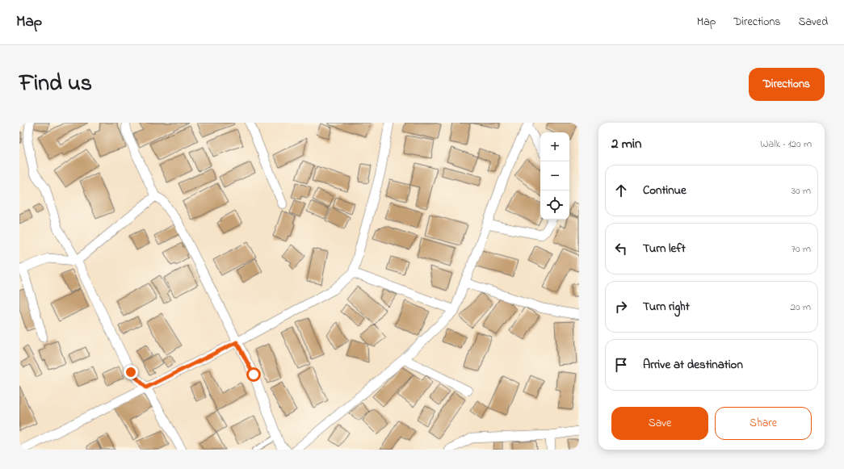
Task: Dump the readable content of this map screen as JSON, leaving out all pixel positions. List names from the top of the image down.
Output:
{
  "page": {
    "header": "Map",
    "nav": ["Map", "Directions", "Saved"],
    "title": "Find us",
    "buttons": [
      "Directions",
      ["Save", "Share"]
    ],
    "heading": ["2 min", "Walk · 120 m"],
    "map_buttons": ["+", "−"],
    "list": [
      ["Continue", "30 m"],
      ["Turn left", "70 m"],
      ["Turn right", "20 m"],
      "Arrive at destination"
    ]
  }
}
